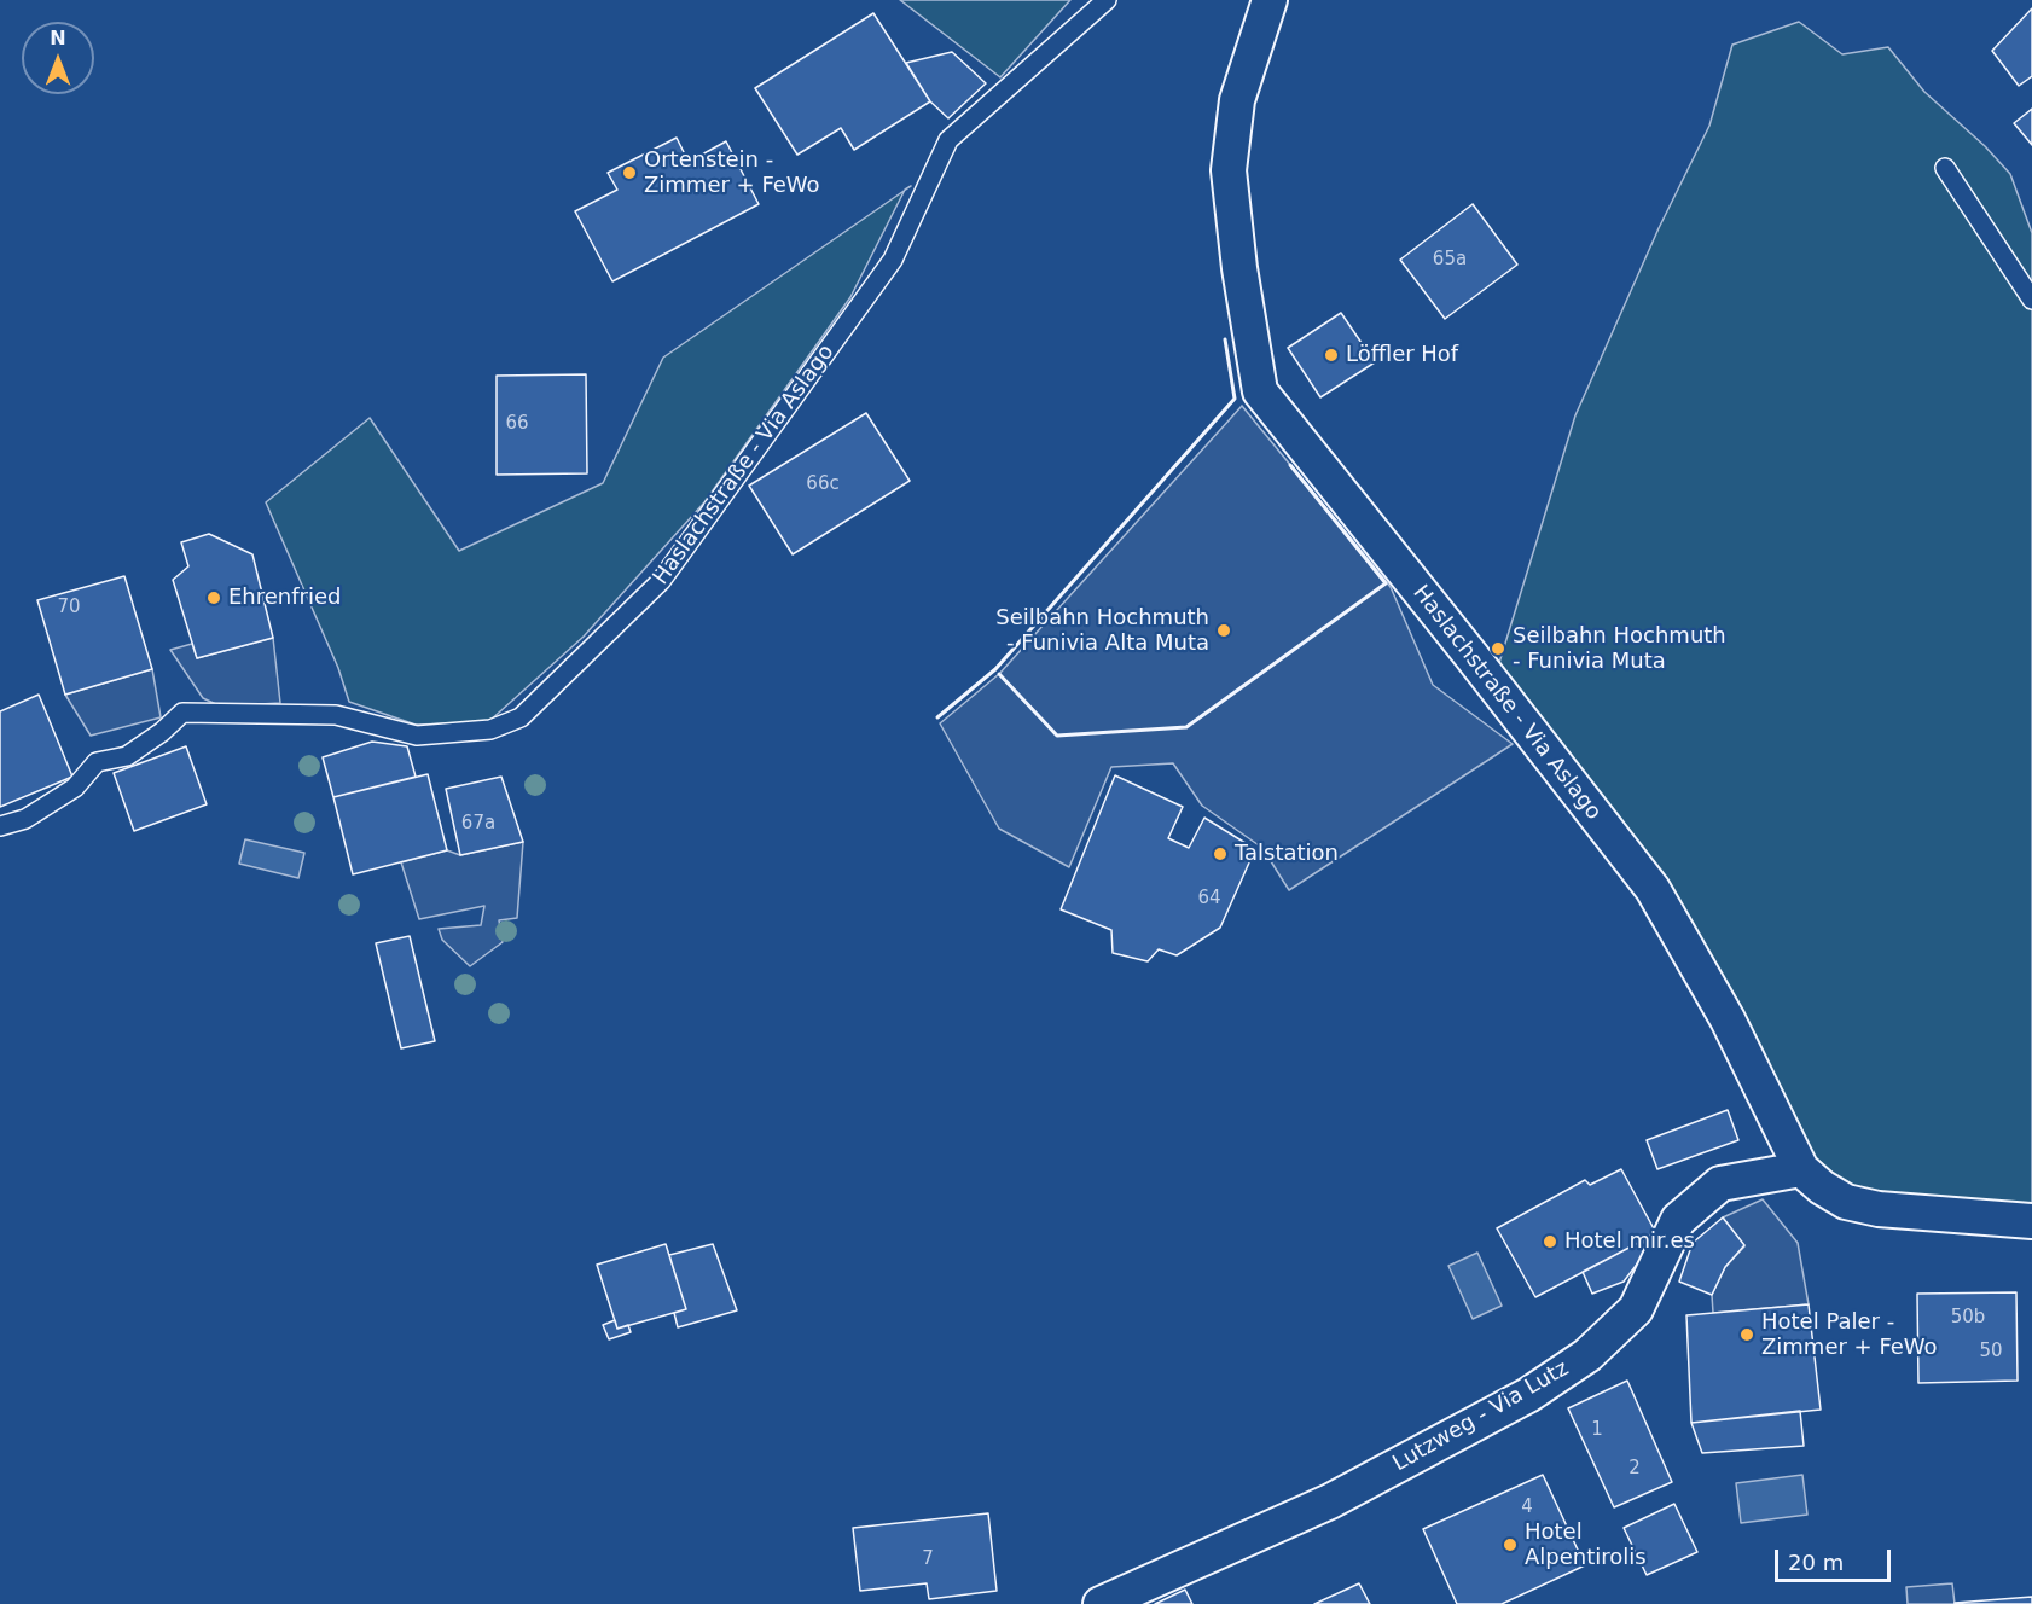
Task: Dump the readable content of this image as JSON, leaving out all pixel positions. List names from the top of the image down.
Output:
{
  "streets": {
    "street": ["Haslachstraße - Via Aslago", "Lutzweg - Via Lutz"]
  },
  "crossings": [
    ["Haslachstraße - Via Aslago", "Lutzweg - Via Lutz"]
  ],
  "places": [
    "Ortenstein - Zimmer + FeWo",
    "Löffler Hof",
    "Ehrenfried",
    "Seilbahn Hochmuth - Funivia Alta Muta",
    "Seilbahn Hochmuth - Funivia Muta",
    "Talstation",
    "Hotel mir.es",
    "Hotel Paler - Zimmer + FeWo",
    "Hotel Alpentirolis"
  ],
  "house_numbers": [
    "65a",
    "66",
    "66c",
    "70",
    "67a",
    "64",
    "50b",
    "50",
    "1",
    "2",
    "4",
    "7"
  ],
  "scale_bar": "20 m",
  "north": "top"
}
